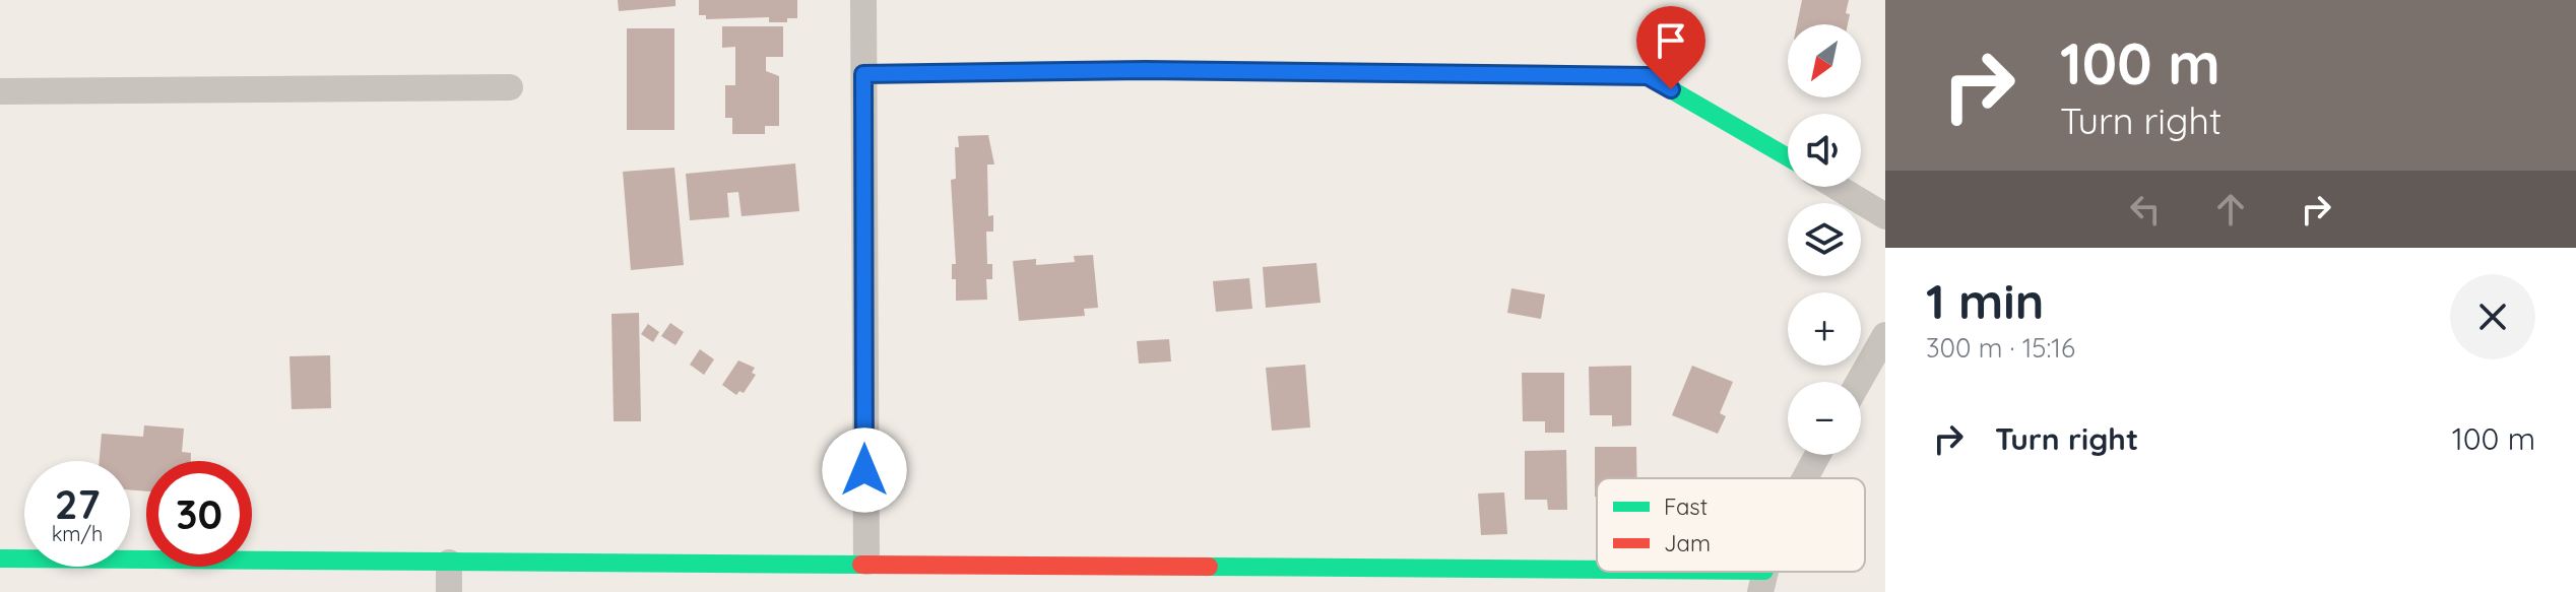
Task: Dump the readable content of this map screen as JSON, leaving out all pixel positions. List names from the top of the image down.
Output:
{
  "legend": ["Fast", "Jam"],
  "north": "bottom left",
  "page": {
    "turn": ["100 m", "Turn right"],
    "map_buttons": ["+", "−"],
    "heading": ["1 min", "300 m · 15:16"],
    "list": [
      {
        "name": "Turn right",
        "value": "100 m"
      }
    ],
    "speed": "27 km/h",
    "limit": "30"
  }
}
